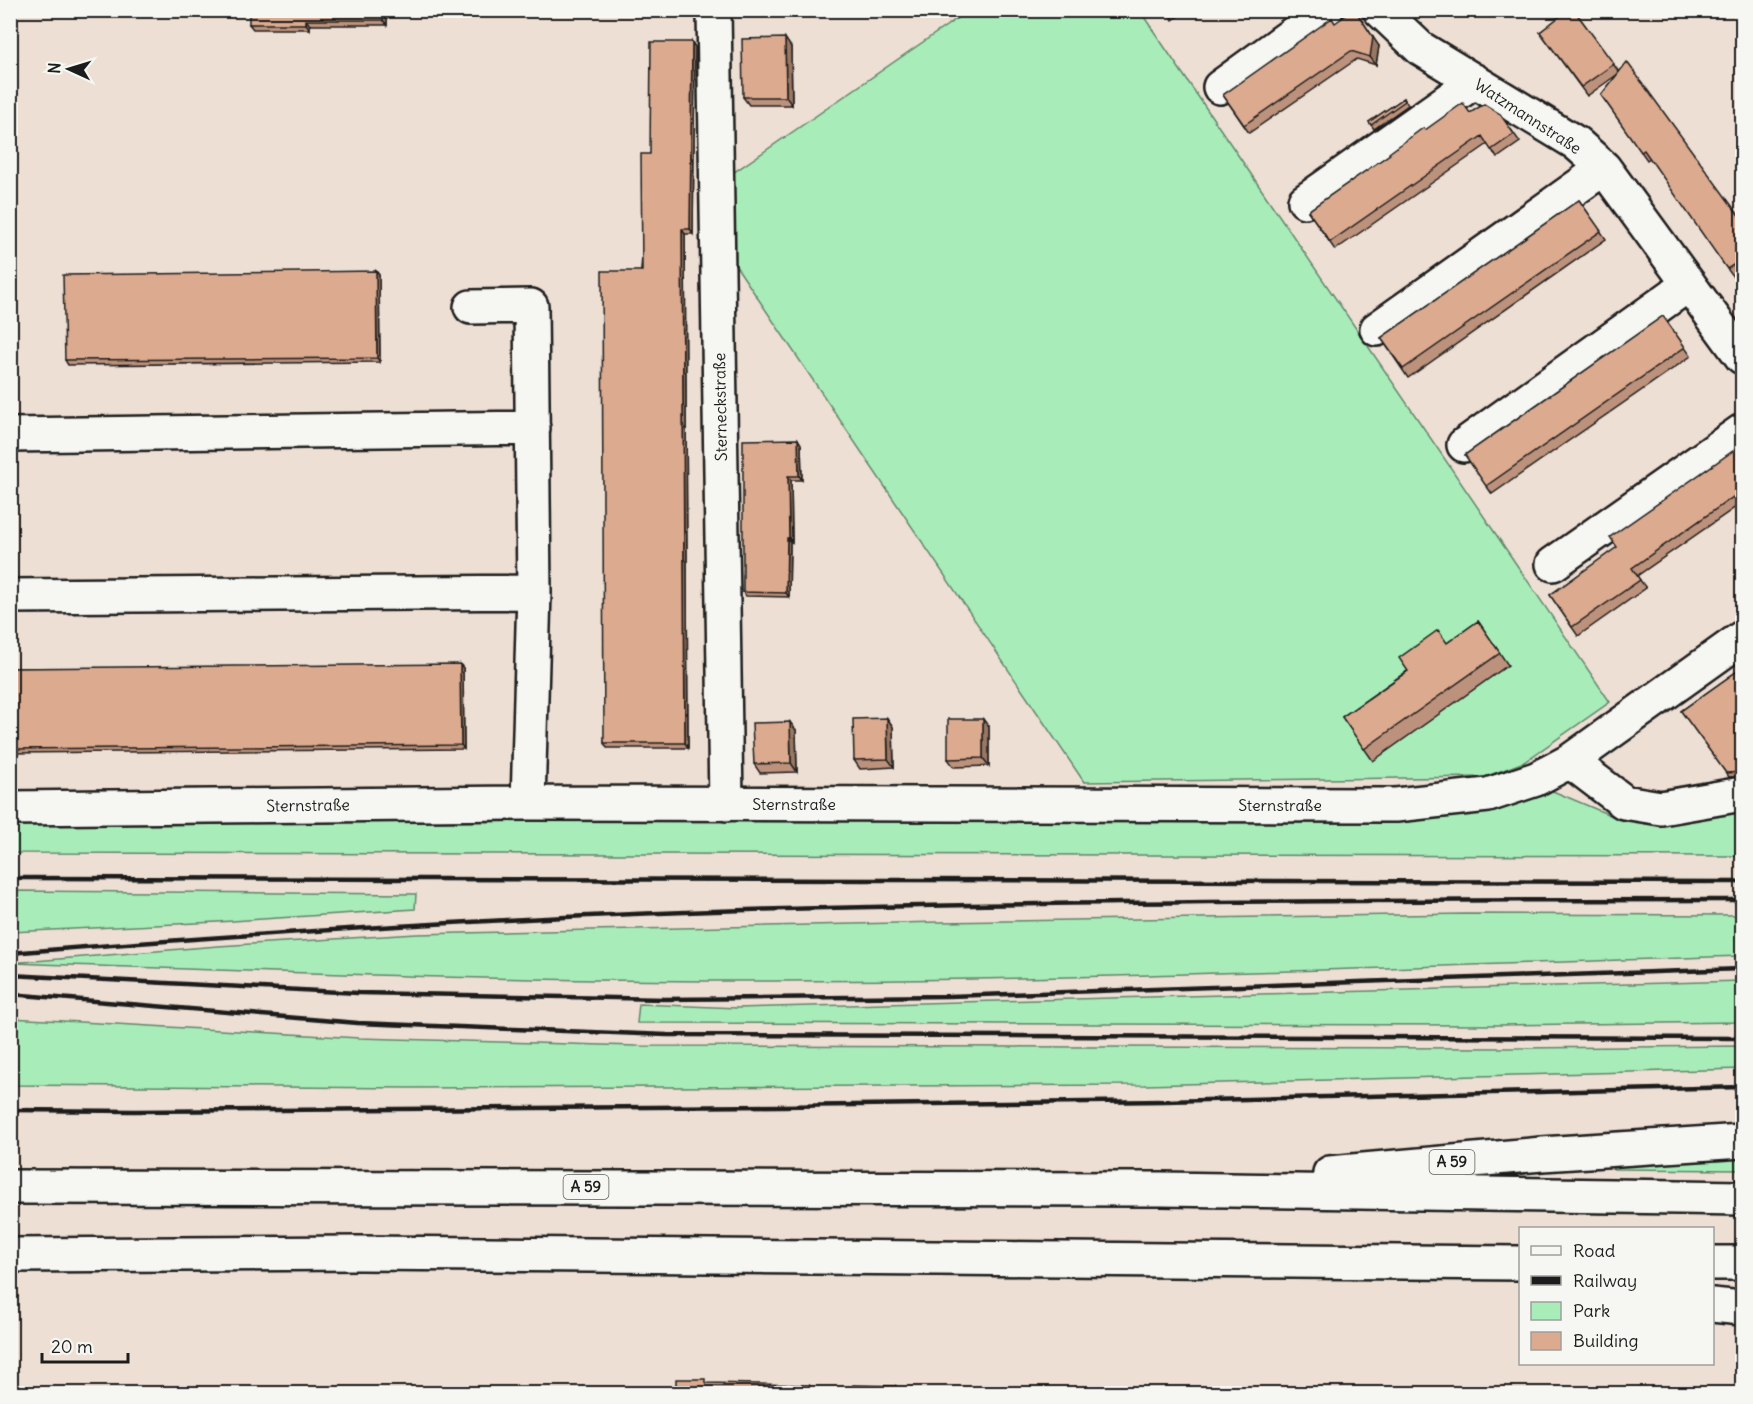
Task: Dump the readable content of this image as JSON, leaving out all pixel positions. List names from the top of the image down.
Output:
{
  "streets": {
    "main road": [
      "Watzmannstraße",
      "Sterneckstraße",
      "Sternstraße",
      "A 59"
    ]
  },
  "crossings": [
    ["Sterneckstraße", "Sternstraße"]
  ],
  "legend": [
    "Road",
    "Railway",
    "Park",
    "Building"
  ],
  "scale_bar": "20 m",
  "north": "left"
}
